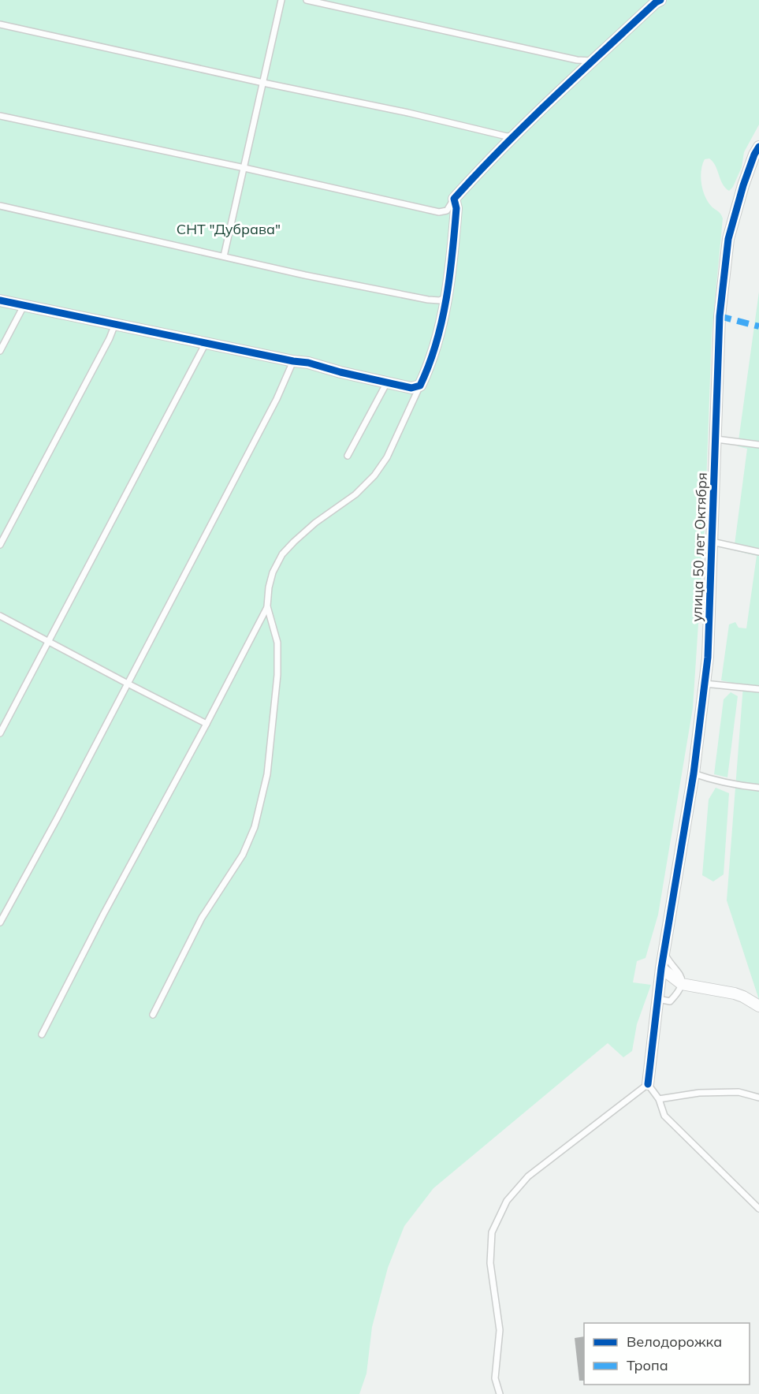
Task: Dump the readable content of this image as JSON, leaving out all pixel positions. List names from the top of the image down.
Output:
{
  "streets": {
    "street": ["улица 50 лет Октября"]
  },
  "parks": ["СНТ \"Дубрава\""],
  "legend": ["Велодорожка", "Тропа"]
}
